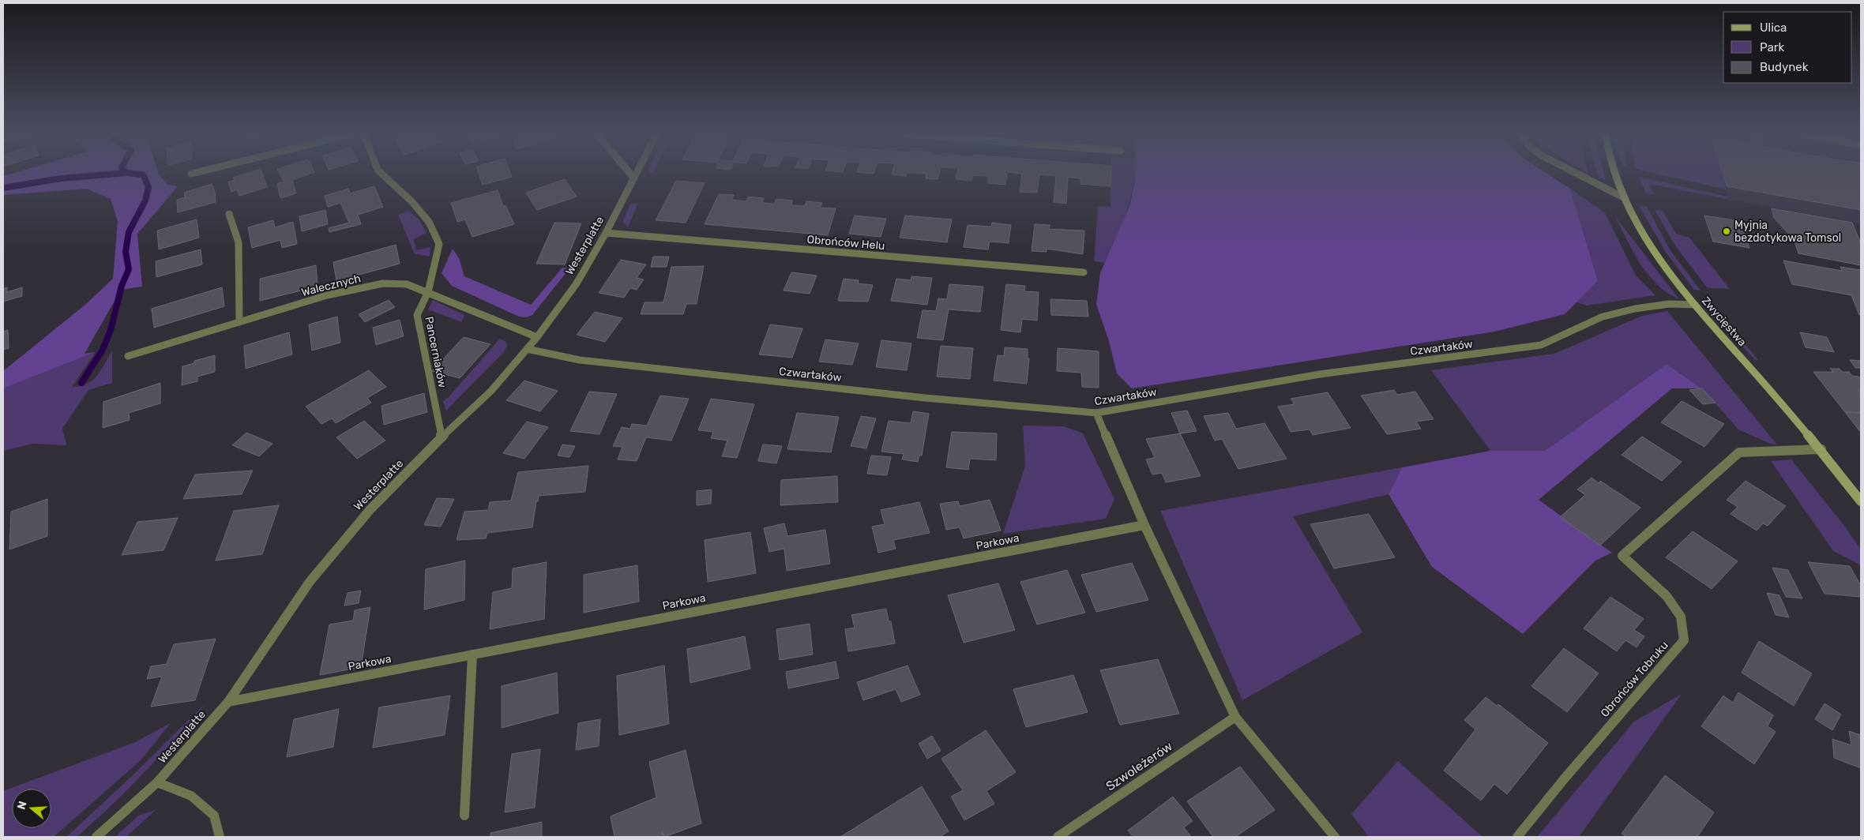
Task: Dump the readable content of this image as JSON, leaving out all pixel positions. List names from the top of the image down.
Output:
{
  "streets": {
    "main road": ["Zwycięstwa"],
    "street": [
      "Obrońców Helu",
      "Westerplatte",
      "Walecznych",
      "Czwartaków",
      "Pancerniaków",
      "Parkowa",
      "Obrońców Tobruku",
      "Szwoleżerów"
    ]
  },
  "crossings": [
    ["Obrońców Helu", "Westerplatte"],
    ["Westerplatte", "Walecznych"],
    ["Westerplatte", "Czwartaków"],
    ["Westerplatte", "Pancerniaków"],
    ["Westerplatte", "Parkowa"],
    ["Walecznych", "Pancerniaków"],
    ["Zwycięstwa", "Czwartaków"],
    ["Zwycięstwa", "Obrońców Tobruku"]
  ],
  "places": ["Myjnia bezdotykowa Tomsol"],
  "legend": ["Ulica", "Park", "Budynek"],
  "north": "left"
}
